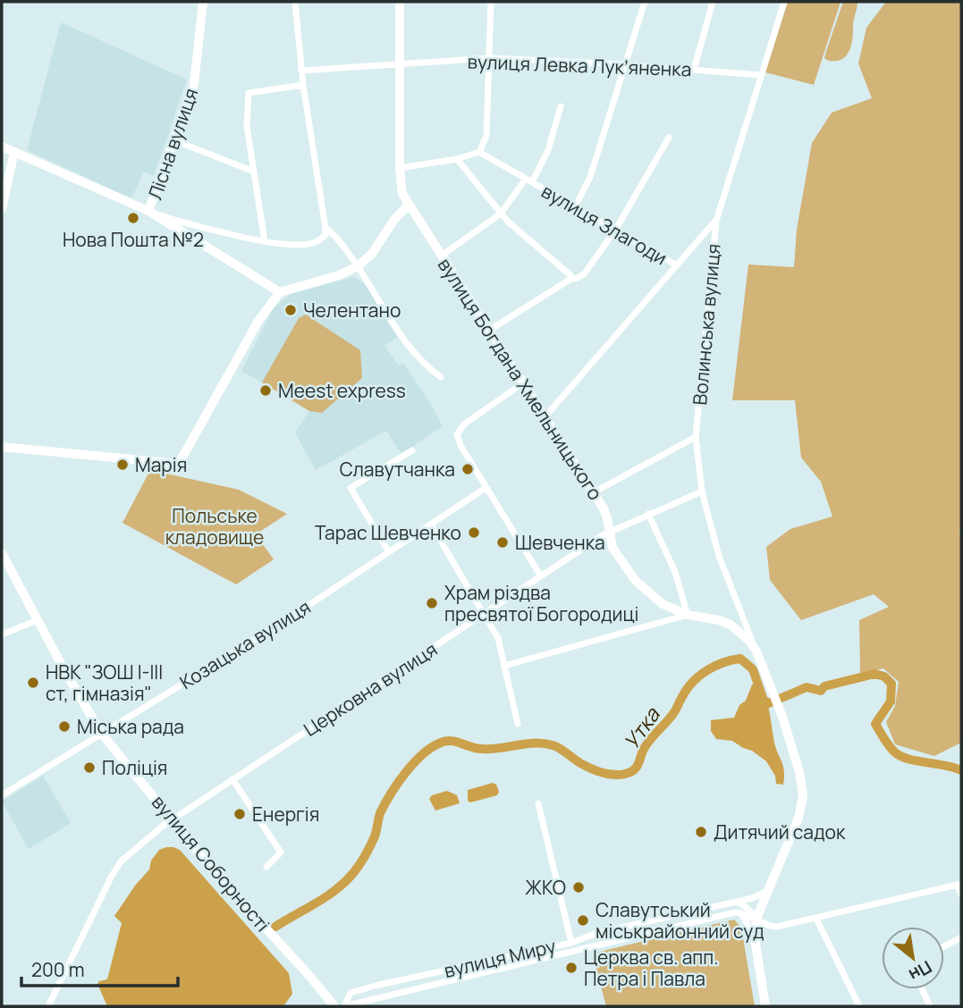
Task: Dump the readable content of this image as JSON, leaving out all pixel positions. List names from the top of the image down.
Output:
{
  "streets": {
    "main road": ["Лісна вулиця", "вулиця Богдана Хмельницького", "вулиця Соборності"],
    "street": [
      "вулиця Левка Лукʼяненка",
      "вулиця Злагоди",
      "Волинська вулиця",
      "Козацька вулиця",
      "Церковна вулиця",
      "вулиця Миру"
    ]
  },
  "crossings": [
    ["вулиця Левка Лукʼяненка", "Волинська вулиця"],
    ["вулиця Левка Лукʼяненка", "вулиця Богдана Хмельницького"],
    ["Волинська вулиця", "вулиця Богдана Хмельницького"],
    ["Волинська вулиця", "Церковна вулиця"],
    ["вулиця Богдана Хмельницького", "Церковна вулиця"],
    ["вулиця Богдана Хмельницького", "вулиця Миру"],
    ["Козацька вулиця", "вулиця Соборності"],
    ["Церковна вулиця", "вулиця Соборності"]
  ],
  "water": ["Утка"],
  "parks": ["Польське кладовище"],
  "places": [
    "Нова Пошта №2",
    "Челентано",
    "Meest express",
    "Марія",
    "Славутчанка",
    "Тарас Шевченко",
    "Шевченка",
    "Храм різдва пресвятої Богородиці",
    "НВК \"ЗОШ І-ІІІ ст, гімназія\"",
    "Міська рада",
    "Поліція",
    "Енергія",
    "Дитячий садок",
    "ЖКО",
    "Славутський міськрайонний суд",
    "Церква св. апп. Петра і Павла"
  ],
  "scale_bar": "200 m",
  "north": "bottom right"
}
